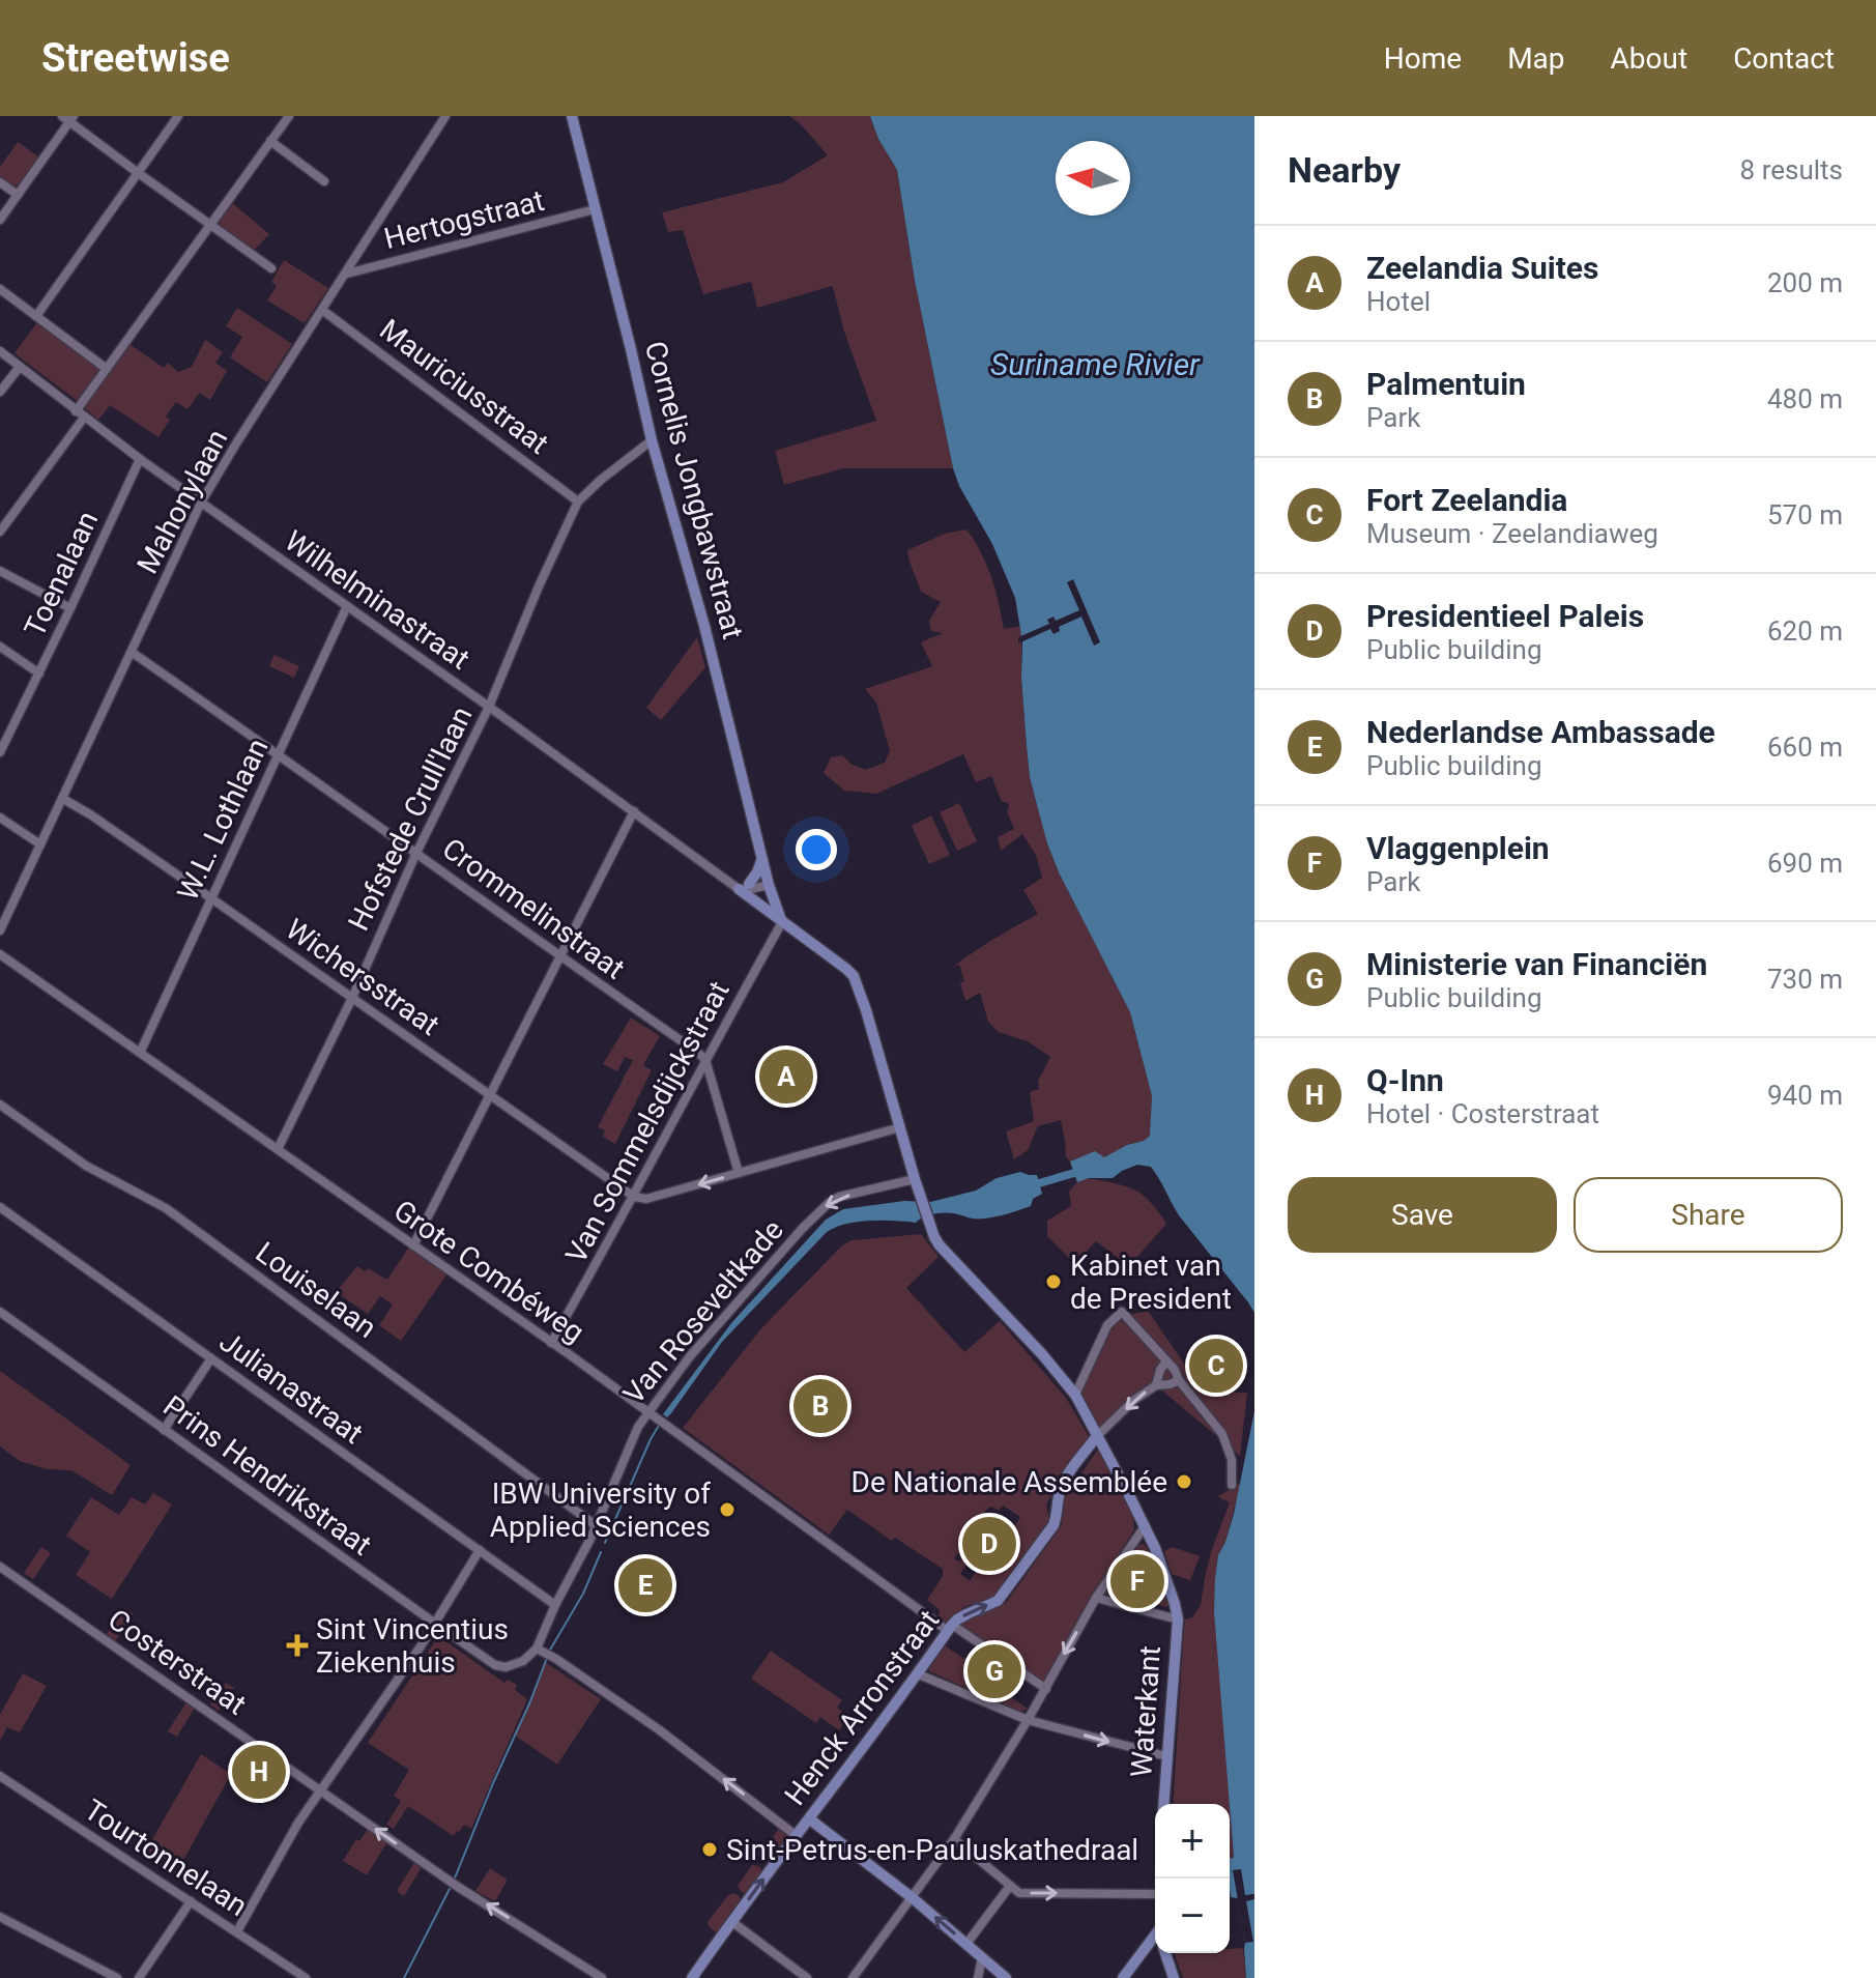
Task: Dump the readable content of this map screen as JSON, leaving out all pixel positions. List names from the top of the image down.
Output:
{
  "streets": {
    "main road": ["Cornelis Jongbawstraat", "Henck Arronstraat", "Waterkant"],
    "street": [
      "Hertogstraat",
      "Mauriciusstraat",
      "Mahonylaan",
      "Toenalaan",
      "Wilhelminastraat",
      "Hofstede Crull'laan",
      "W.L. Lothlaan",
      "Crommelinstraat",
      "Wichersstraat",
      "Van Sommelsdijckstraat",
      "Grote Combéweg",
      "Louiselaan",
      "Van Roseveltkade",
      "Julianastraat",
      "Prins Hendrikstraat",
      "Costerstraat",
      "Tourtonnelaan"
    ]
  },
  "crossings": [
    ["Hertogstraat", "Cornelis Jongbawstraat"],
    ["Hertogstraat", "Mahonylaan"],
    ["Mauriciusstraat", "Mahonylaan"],
    ["Mauriciusstraat", "Hofstede Crull'laan"],
    ["Cornelis Jongbawstraat", "Hofstede Crull'laan"],
    ["Cornelis Jongbawstraat", "Van Sommelsdijckstraat"],
    ["Cornelis Jongbawstraat", "Waterkant"],
    ["Mahonylaan", "Wilhelminastraat"],
    ["Mahonylaan", "Crommelinstraat"],
    ["Mahonylaan", "Wichersstraat"],
    ["Toenalaan", "Wilhelminastraat"],
    ["Wilhelminastraat", "Hofstede Crull'laan"],
    ["Wilhelminastraat", "W.L. Lothlaan"],
    ["Wilhelminastraat", "Waterkant"],
    ["Hofstede Crull'laan", "Crommelinstraat"],
    ["Hofstede Crull'laan", "Wichersstraat"],
    ["Hofstede Crull'laan", "Grote Combéweg"],
    ["W.L. Lothlaan", "Crommelinstraat"],
    ["W.L. Lothlaan", "Wichersstraat"],
    ["W.L. Lothlaan", "Grote Combéweg"],
    ["Crommelinstraat", "Van Sommelsdijckstraat"],
    ["Wichersstraat", "Van Sommelsdijckstraat"],
    ["Van Sommelsdijckstraat", "Grote Combéweg"],
    ["Van Sommelsdijckstraat", "Waterkant"],
    ["Grote Combéweg", "Van Roseveltkade"],
    ["Grote Combéweg", "Henck Arronstraat"],
    ["Louiselaan", "Van Roseveltkade"],
    ["Van Roseveltkade", "Julianastraat"],
    ["Van Roseveltkade", "Prins Hendrikstraat"],
    ["Van Roseveltkade", "Waterkant"],
    ["Henck Arronstraat", "Waterkant"]
  ],
  "one_way": ["Van Roseveltkade", "Costerstraat", "Henck Arronstraat"],
  "water": ["Suriname Rivier"],
  "places": {
    "other": [
      "Kabinet van de President",
      "De Nationale Assemblée",
      "IBW University of Applied Sciences",
      "Sint-Petrus-en-Pauluskathedraal"
    ],
    "health": ["Sint Vincentius Ziekenhuis"]
  },
  "north": "left",
  "page": {
    "header": "Streetwise",
    "nav": [
      "Home",
      "Map",
      "About",
      "Contact"
    ],
    "heading": ["Nearby", "8 results"],
    "list": [
      {
        "mark": "A",
        "name": "Zeelandia Suites",
        "note": "Hotel",
        "value": "200 m"
      },
      {
        "mark": "B",
        "name": "Palmentuin",
        "note": "Park",
        "value": "480 m"
      },
      {
        "mark": "C",
        "name": "Fort Zeelandia",
        "note": "Museum · Zeelandiaweg",
        "value": "570 m"
      },
      {
        "mark": "D",
        "name": "Presidentieel Paleis",
        "note": "Public building",
        "value": "620 m"
      },
      {
        "mark": "E",
        "name": "Nederlandse Ambassade",
        "note": "Public building",
        "value": "660 m"
      },
      {
        "mark": "F",
        "name": "Vlaggenplein",
        "note": "Park",
        "value": "690 m"
      },
      {
        "mark": "G",
        "name": "Ministerie van Financiën",
        "note": "Public building",
        "value": "730 m"
      },
      {
        "mark": "H",
        "name": "Q-Inn",
        "note": "Hotel · Costerstraat",
        "value": "940 m"
      }
    ],
    "pins": [
      "A",
      "C",
      "B",
      "D",
      "F",
      "E",
      "G",
      "H"
    ],
    "buttons": ["Save", "Share"],
    "map_buttons": ["+", "−"]
  }
}
